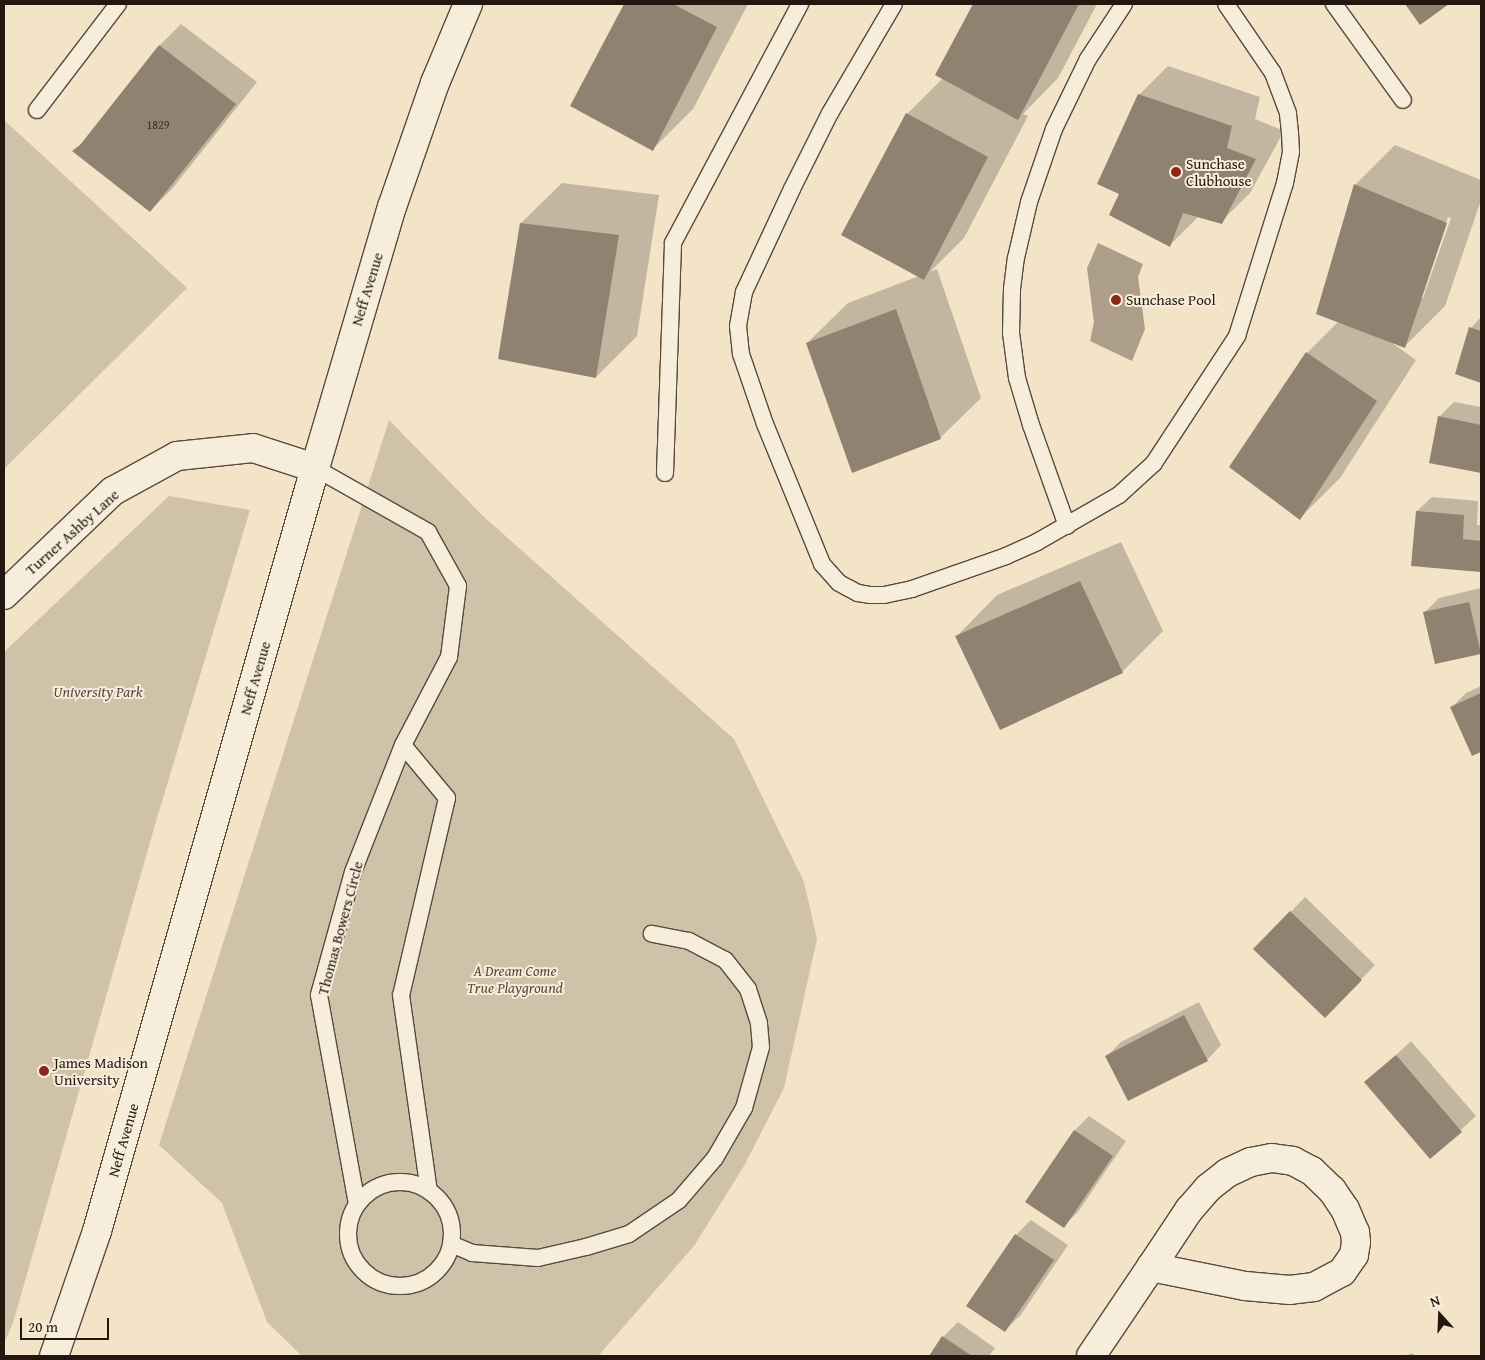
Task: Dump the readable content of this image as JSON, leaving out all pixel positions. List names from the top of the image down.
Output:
{
  "streets": {
    "main road": ["Neff Avenue", "Turner Ashby Lane"],
    "lane": ["Thomas Bowers Circle"]
  },
  "crossings": [
    ["Neff Avenue", "Turner Ashby Lane"],
    ["Neff Avenue", "Thomas Bowers Circle"],
    ["Turner Ashby Lane", "Thomas Bowers Circle"]
  ],
  "parks": ["University Park", "A Dream Come True Playground"],
  "places": ["Sunchase Clubhouse", "Sunchase Pool", "James Madison University"],
  "house_numbers": ["1829"],
  "scale_bar": "20 m",
  "north": "top"
}
